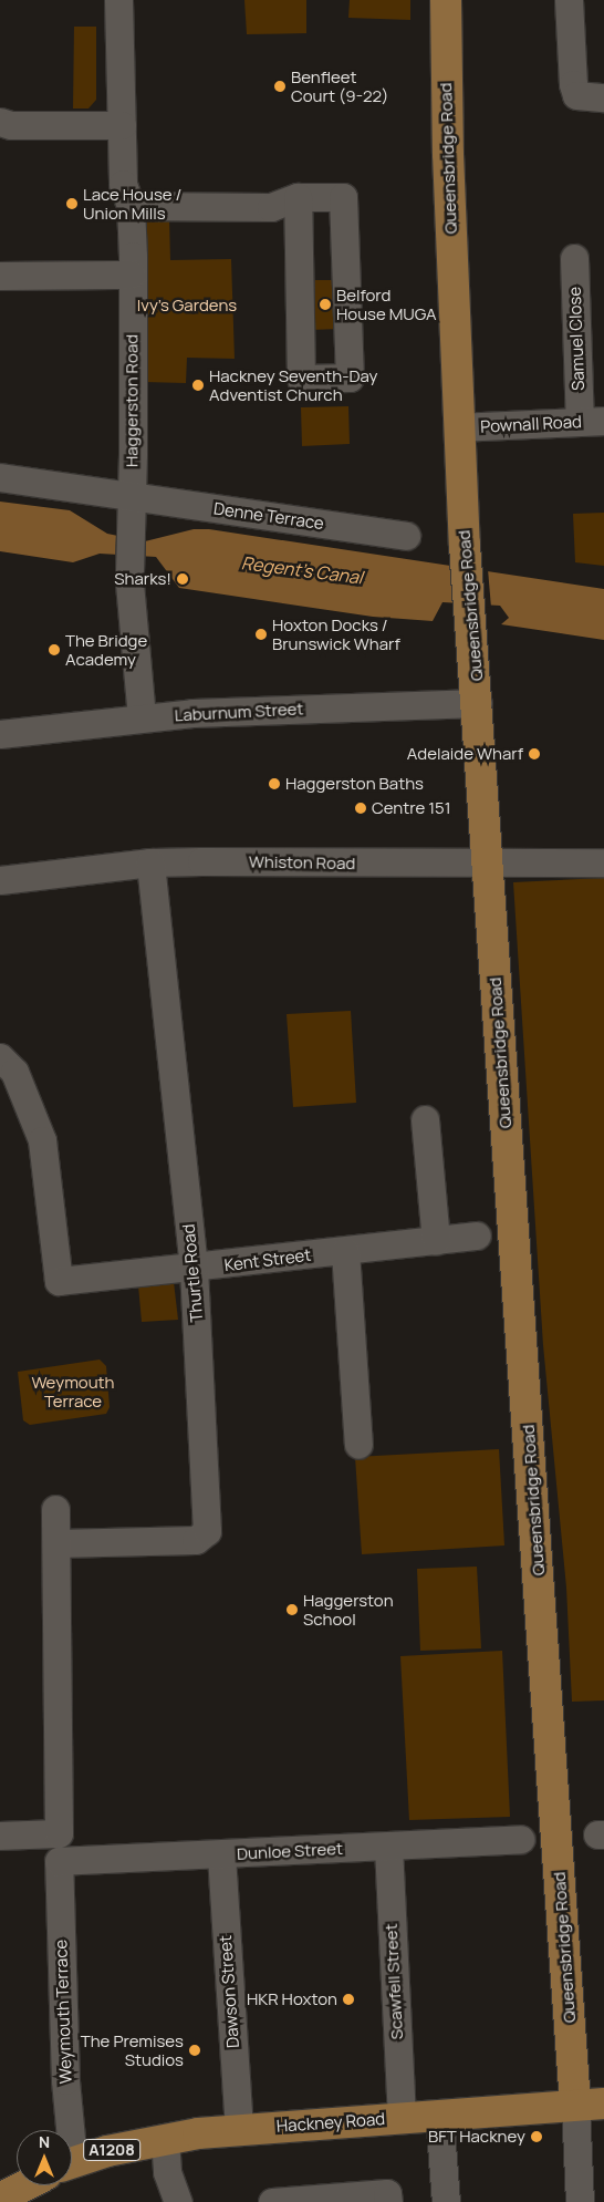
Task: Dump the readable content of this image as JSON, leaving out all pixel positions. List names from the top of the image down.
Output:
{
  "streets": {
    "main road": ["Queensbridge Road", "Hackney Road", "A1208"],
    "street": [
      "Samuel Close",
      "Haggerston Road",
      "Pownall Road",
      "Denne Terrace",
      "Laburnum Street",
      "Whiston Road",
      "Kent Street",
      "Thurtle Road",
      "Dunloe Street",
      "Scawfell Street",
      "Dawson Street",
      "Weymouth Terrace"
    ]
  },
  "crossings": [
    ["Queensbridge Road", "Pownall Road"],
    ["Queensbridge Road", "Laburnum Street"],
    ["Queensbridge Road", "Whiston Road"],
    ["Queensbridge Road", "Hackney Road"],
    ["Samuel Close", "Pownall Road"],
    ["Haggerston Road", "Denne Terrace"],
    ["Haggerston Road", "Laburnum Street"],
    ["Whiston Road", "Thurtle Road"],
    ["Kent Street", "Thurtle Road"],
    ["Dunloe Street", "Scawfell Street"],
    ["Dunloe Street", "Dawson Street"],
    ["Dunloe Street", "Weymouth Terrace"],
    ["Scawfell Street", "Hackney Road"],
    ["Dawson Street", "Hackney Road"]
  ],
  "water": ["Regent's Canal"],
  "parks": ["Ivy's Gardens", "Weymouth Terrace"],
  "places": [
    "Benfleet Court (9-22)",
    "Lace House / Union Mills",
    "Belford House MUGA",
    "Hackney Seventh-Day Adventist Church",
    "Sharks!",
    "Hoxton Docks / Brunswick Wharf",
    "The Bridge Academy",
    "Adelaide Wharf",
    "Haggerston Baths",
    "Centre 151",
    "Haggerston School",
    "HKR Hoxton",
    "The Premises Studios",
    "BFT Hackney"
  ],
  "north": "top"
}
